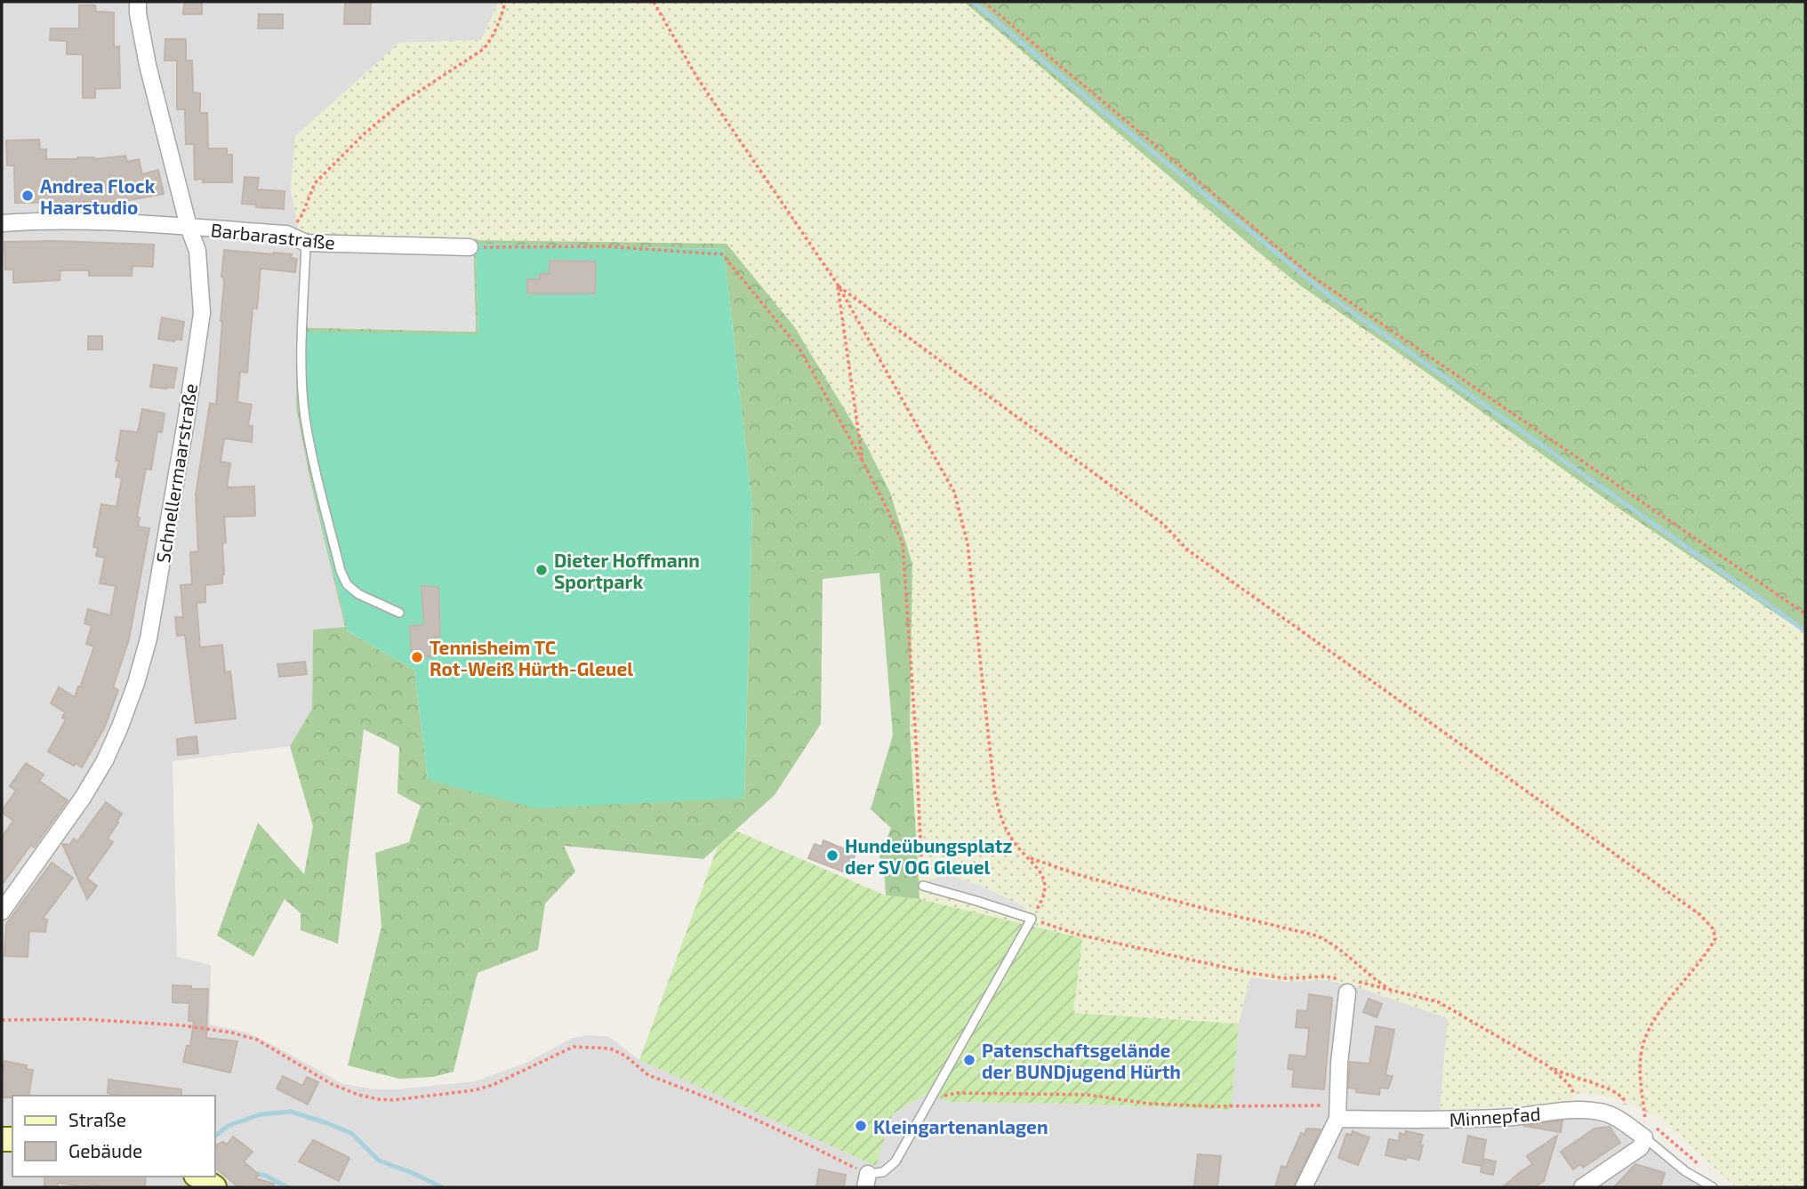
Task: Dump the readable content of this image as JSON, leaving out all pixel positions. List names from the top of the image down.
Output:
{
  "streets": {
    "street": ["Barbarastraße", "Schnellermaarstraße", "Minnepfad"]
  },
  "crossings": [
    ["Barbarastraße", "Schnellermaarstraße"]
  ],
  "places": [
    "Andrea Flock Haarstudio",
    "Dieter Hoffmann Sportpark",
    "Tennisheim TC Rot-Weiß Hürth-Gleuel",
    "Hundeübungsplatz der SV OG Gleuel",
    "Patenschaftsgelände der BUNDjugend Hürth",
    "Kleingartenanlagen"
  ],
  "legend": ["Straße", "Gebäude"]
}
